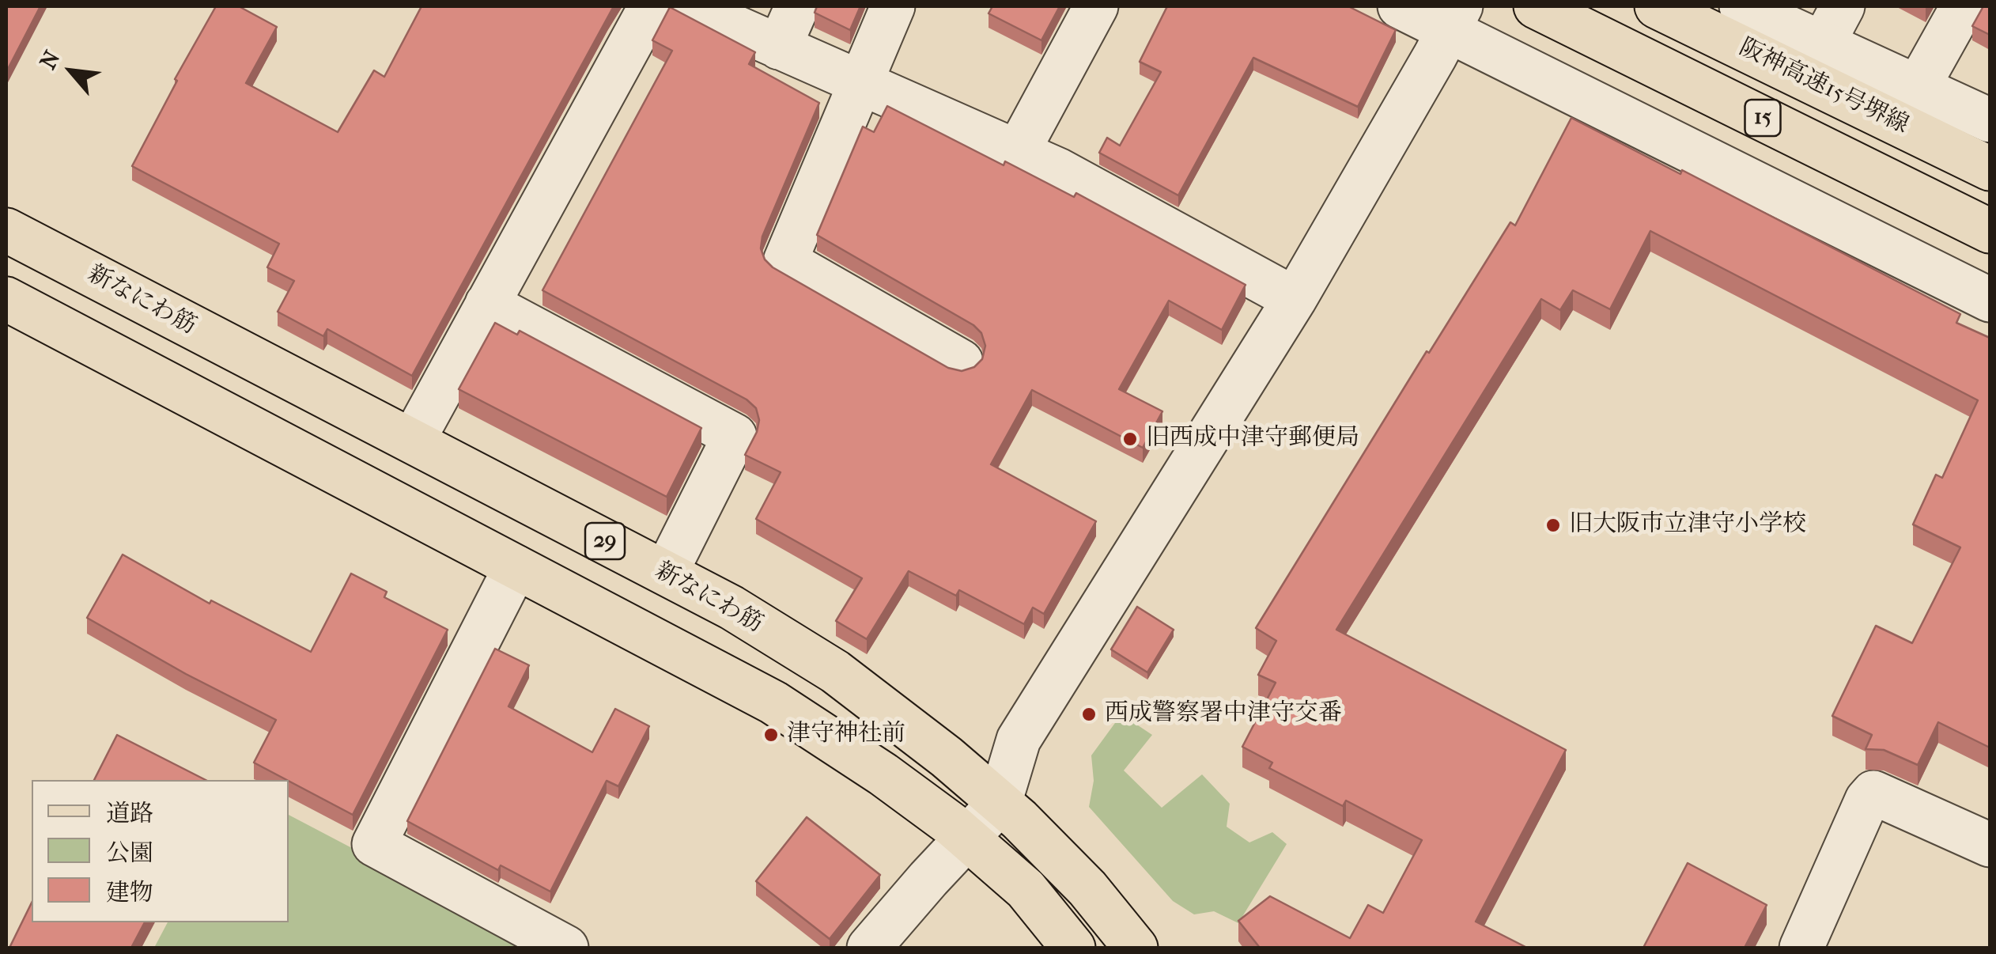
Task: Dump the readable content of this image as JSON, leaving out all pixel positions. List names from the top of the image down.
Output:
{
  "streets": {
    "main road": [
      "阪神高速15号堺線",
      "15",
      "新なにわ筋",
      "29"
    ]
  },
  "places": [
    "旧西成中津守郵便局",
    "旧大阪市立津守小学校",
    "西成警察署中津守交番",
    "津守神社前"
  ],
  "legend": ["道路", "公園", "建物"],
  "north": "top left"
}
